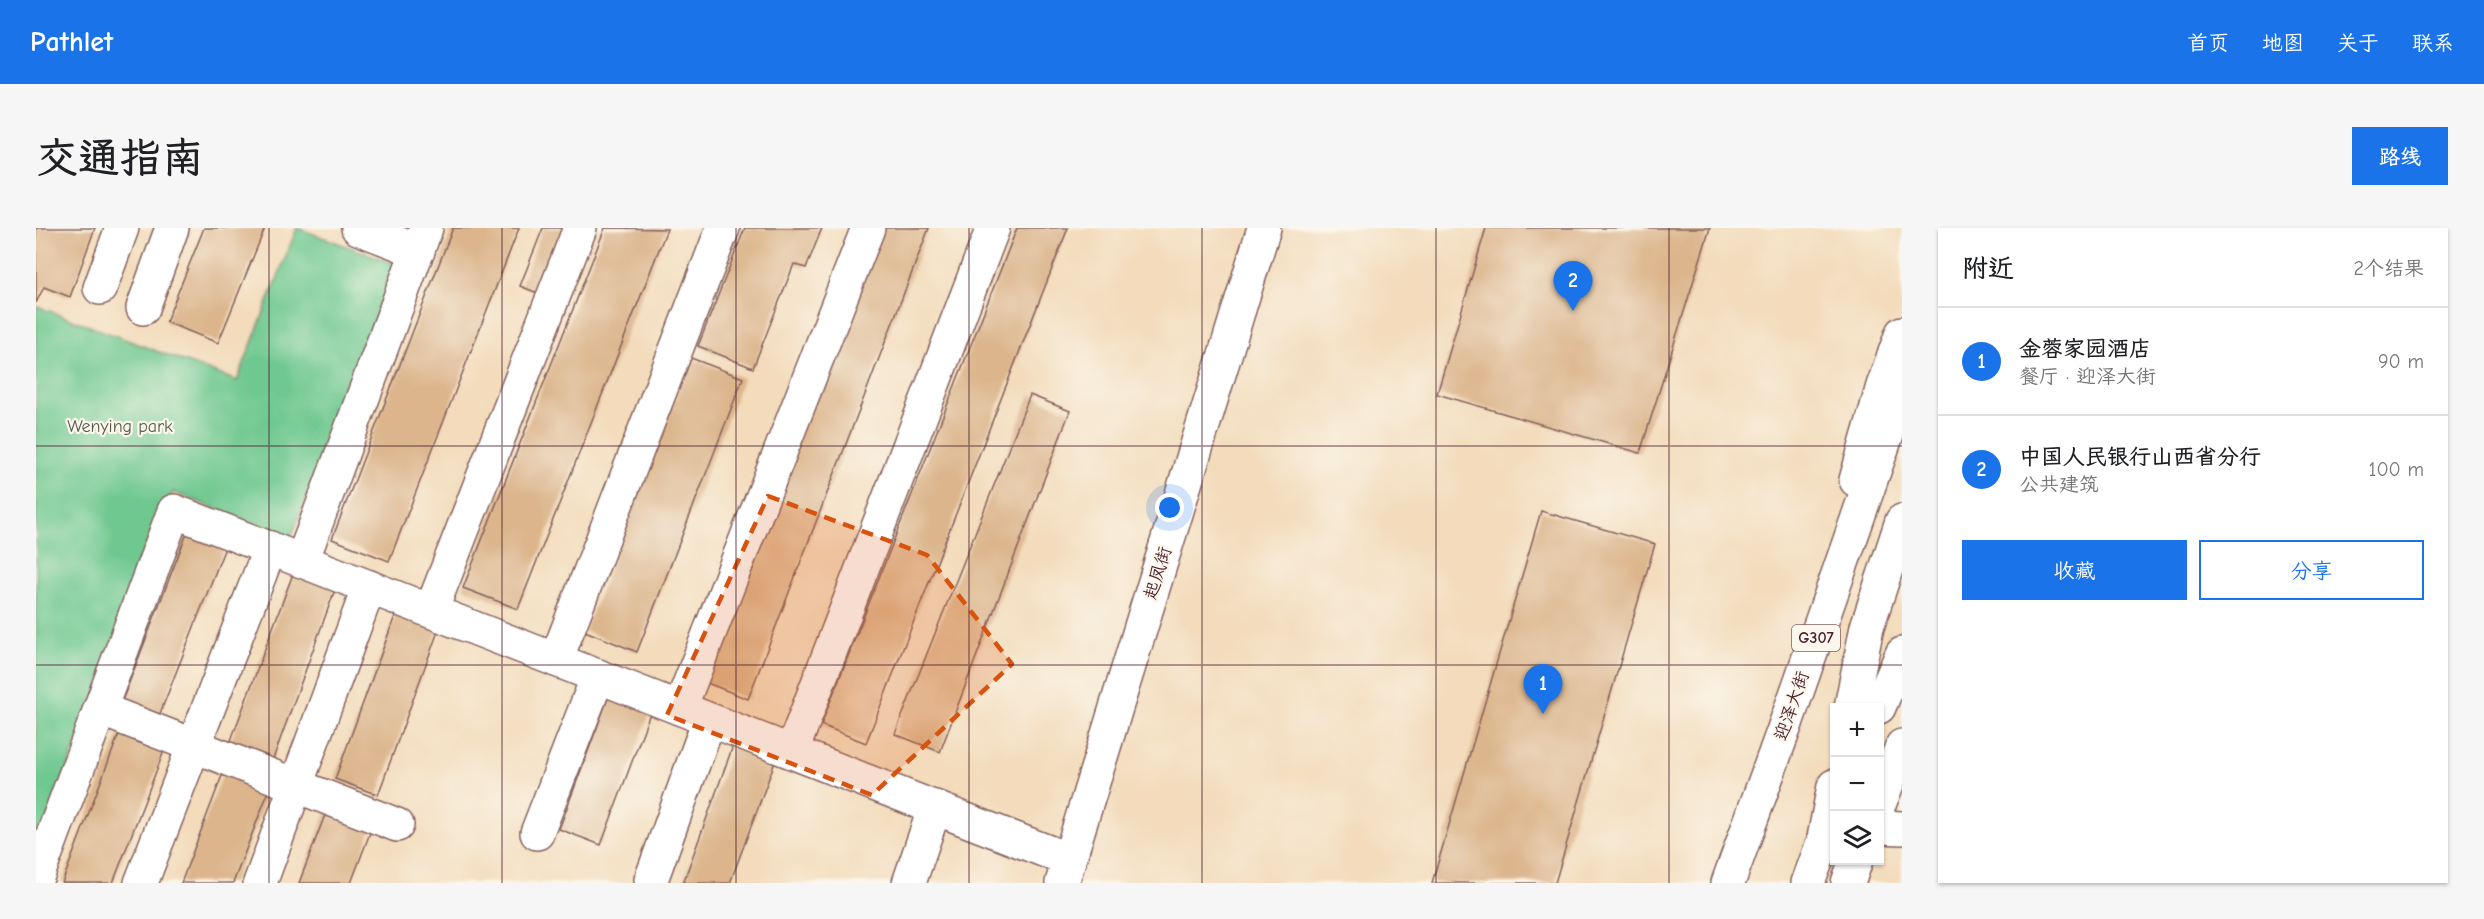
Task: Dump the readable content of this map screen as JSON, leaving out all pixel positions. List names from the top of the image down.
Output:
{
  "streets": {
    "main road": ["起凤街", "G307", "迎泽大街"]
  },
  "parks": ["Wenying park"],
  "page": {
    "header": "Pathlet",
    "nav": [
      "首页",
      "地图",
      "关于",
      "联系"
    ],
    "buttons": [
      "路线",
      ["收藏", "分享"]
    ],
    "title": "交通指南",
    "heading": ["附近", "2个结果"],
    "pins": ["2", "1"],
    "list": [
      {
        "mark": "1",
        "name": "金蓉家园酒店",
        "note": "餐厅 · 迎泽大街",
        "value": "90 m"
      },
      {
        "mark": "2",
        "name": "中国人民银行山西省分行",
        "note": "公共建筑",
        "value": "100 m"
      }
    ],
    "map_buttons": ["+", "−"]
  }
}
